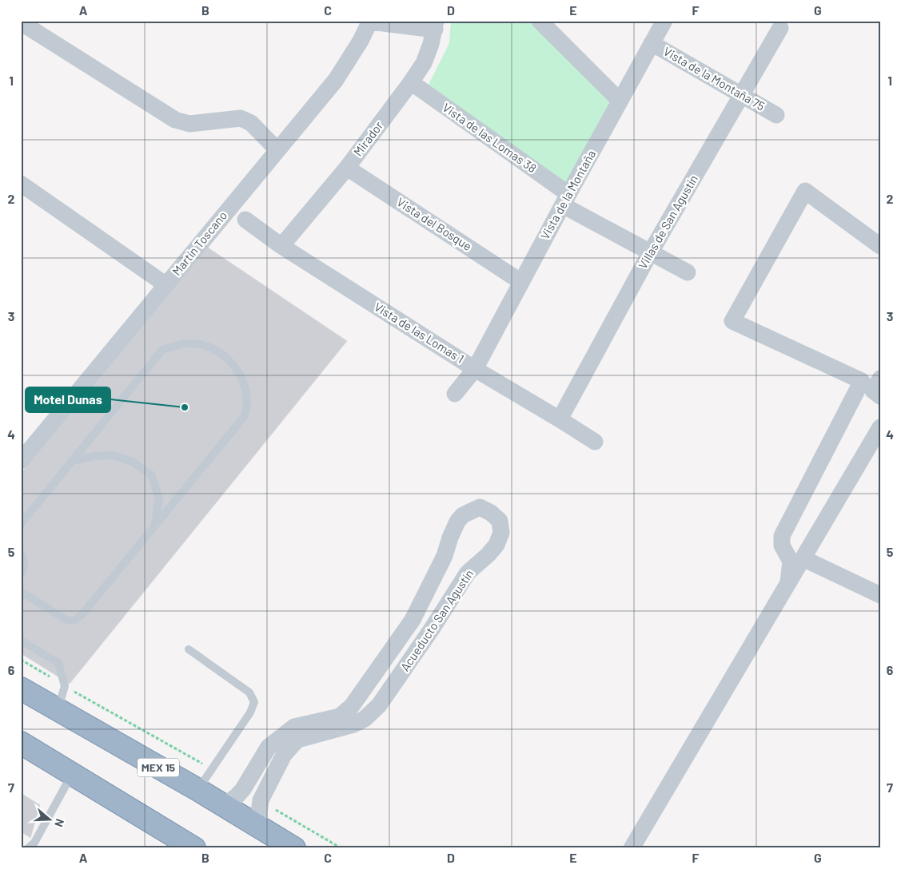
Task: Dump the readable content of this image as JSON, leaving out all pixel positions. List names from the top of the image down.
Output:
{
  "streets": {
    "highway": ["MEX 15"],
    "street": [
      "Vista de la Montaña 75",
      "Vista de las Lomas 38",
      "Mirador",
      "Vista de la Montaña",
      "Villas de San Agustín",
      "Vista del Bosque",
      "Martín Toscano",
      "Vista de las Lomas 1",
      "Acueducto San Agustín"
    ]
  },
  "crossings": [
    ["Vista de la Montaña 75", "Vista de la Montaña"],
    ["Vista de la Montaña 75", "Villas de San Agustín"],
    ["Vista de las Lomas 38", "Mirador"],
    ["Vista de las Lomas 38", "Vista de la Montaña"],
    ["Vista de las Lomas 38", "Villas de San Agustín"],
    ["Mirador", "Vista del Bosque"],
    ["Mirador", "Vista de las Lomas 1"],
    ["Vista de la Montaña", "Vista del Bosque"],
    ["Vista de la Montaña", "Vista de las Lomas 1"],
    ["Villas de San Agustín", "Vista de las Lomas 1"],
    ["Acueducto San Agustín", "MEX 15"]
  ],
  "places": ["Motel Dunas"],
  "north": "right",
  "grid": {
    "columns": [
      "A",
      "B",
      "C",
      "D",
      "E",
      "F",
      "G"
    ],
    "rows": [
      "1",
      "2",
      "3",
      "4",
      "5",
      "6",
      "7"
    ]
  }
}
